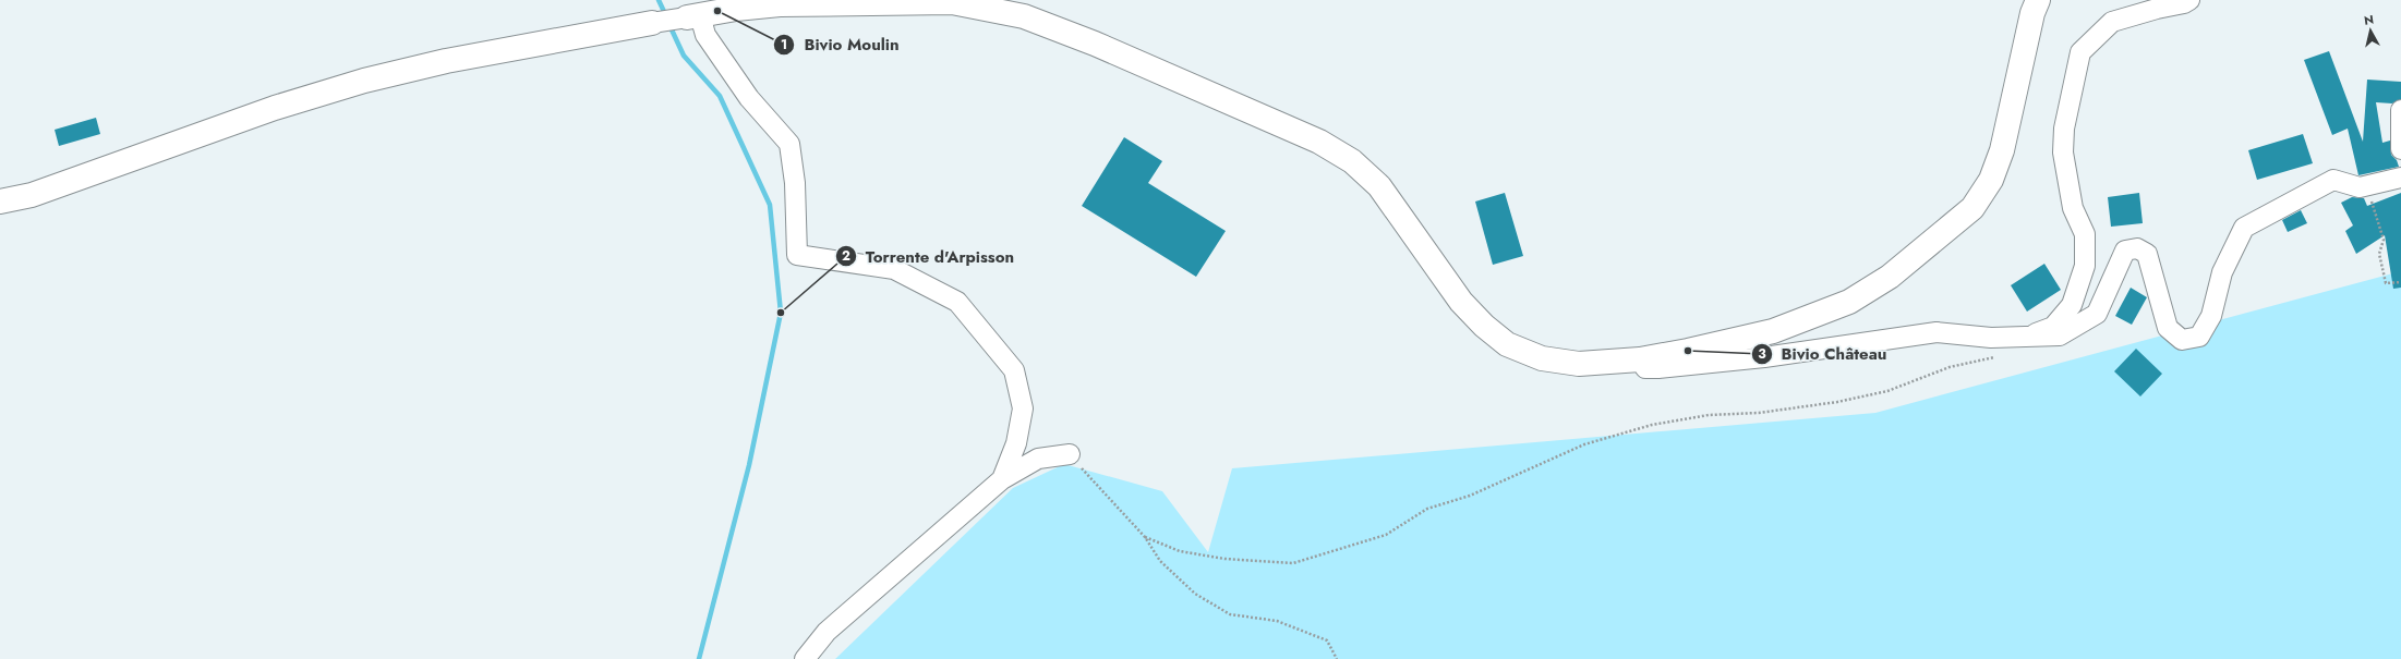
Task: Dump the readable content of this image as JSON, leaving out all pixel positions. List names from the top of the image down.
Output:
{
  "places": ["Bivio Moulin", "Torrente d'Arpisson", "Bivio Château"],
  "north": "top"
}
